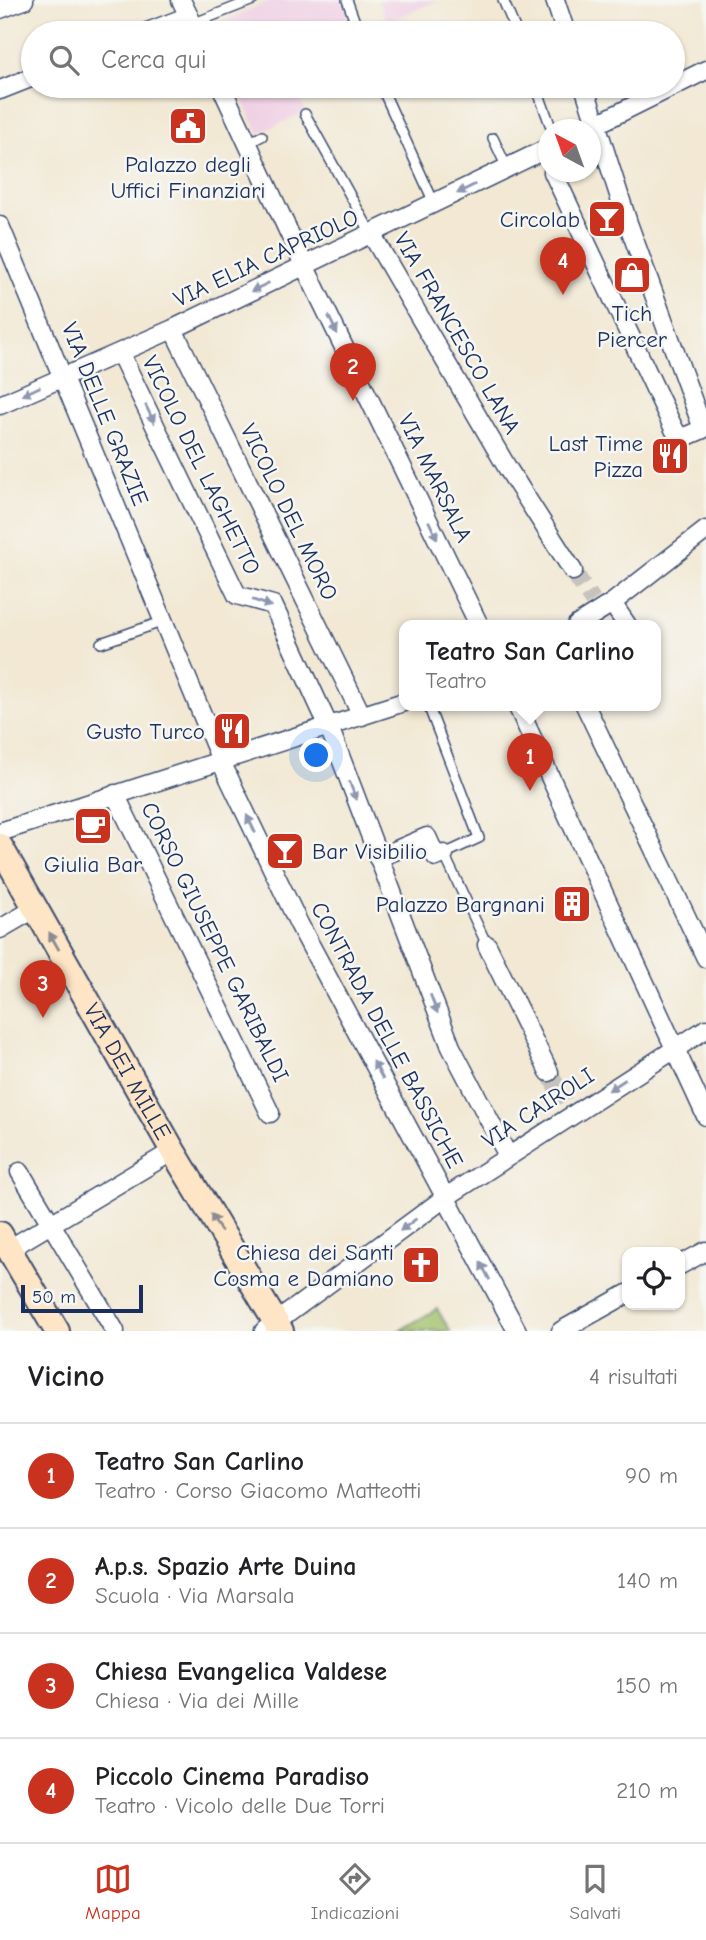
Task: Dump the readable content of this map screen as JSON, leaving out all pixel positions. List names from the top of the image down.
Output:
{
  "streets": {
    "main road": ["VIA DEI MILLE"],
    "street": [
      "VIA ELIA CAPRIOLO",
      "VIA FRANCESCO LANA",
      "VIA DELLE GRAZIE",
      "VICOLO DEL LAGHETTO",
      "VIA MARSALA",
      "VICOLO DEL MORO",
      "CORSO GIUSEPPE GARIBALDI",
      "CONTRADA DELLE BASSICHE",
      "VIA CAIROLI"
    ]
  },
  "crossings": [
    ["VIA ELIA CAPRIOLO", "VIA FRANCESCO LANA"],
    ["VIA ELIA CAPRIOLO", "VIA DELLE GRAZIE"],
    ["VIA ELIA CAPRIOLO", "VICOLO DEL LAGHETTO"],
    ["VIA ELIA CAPRIOLO", "VIA MARSALA"],
    ["VIA ELIA CAPRIOLO", "VICOLO DEL MORO"],
    ["VIA DELLE GRAZIE", "CORSO GIUSEPPE GARIBALDI"],
    ["VIA DELLE GRAZIE", "CONTRADA DELLE BASSICHE"],
    ["VICOLO DEL LAGHETTO", "CORSO GIUSEPPE GARIBALDI"],
    ["VICOLO DEL LAGHETTO", "VIA CAIROLI"],
    ["VICOLO DEL MORO", "CORSO GIUSEPPE GARIBALDI"],
    ["CORSO GIUSEPPE GARIBALDI", "CONTRADA DELLE BASSICHE"],
    ["CONTRADA DELLE BASSICHE", "VIA CAIROLI"],
    ["VIA DEI MILLE", "VIA CAIROLI"]
  ],
  "one_way": [
    "VIA ELIA CAPRIOLO",
    "VICOLO DEL LAGHETTO",
    "VIA MARSALA",
    "CONTRADA DELLE BASSICHE",
    "VIA DEI MILLE",
    "VIA CAIROLI"
  ],
  "places": {
    "public building": ["Palazzo degli Uffici Finanziari"],
    "bar": ["Circolab", "Bar Visibilio"],
    "shop": ["Tich Piercer"],
    "restaurant": ["Last Time Pizza", "Gusto Turco"],
    "cafe": ["Giulia Bar"],
    "building": ["Palazzo Bargnani"],
    "church": ["Chiesa dei Santi Cosma e Damiano"]
  },
  "scale_bar": "50 m",
  "north": "top left",
  "page": {
    "search": "Cerca qui",
    "pins": [
      "4",
      "2",
      "1",
      "3"
    ],
    "popup": ["Teatro San Carlino", "Teatro"],
    "scale": "50 m",
    "heading": ["Vicino", "4 risultati"],
    "list": [
      {
        "mark": "1",
        "name": "Teatro San Carlino",
        "note": "Teatro · Corso Giacomo Matteotti",
        "value": "90 m"
      },
      {
        "mark": "2",
        "name": "A.p.s. Spazio Arte Duina",
        "note": "Scuola · Via Marsala",
        "value": "140 m"
      },
      {
        "mark": "3",
        "name": "Chiesa Evangelica Valdese",
        "note": "Chiesa · Via dei Mille",
        "value": "150 m"
      },
      {
        "mark": "4",
        "name": "Piccolo Cinema Paradiso",
        "note": "Teatro · Vicolo delle Due Torri",
        "value": "210 m"
      }
    ],
    "nav": ["Mappa", "Indicazioni", "Salvati"]
  }
}
